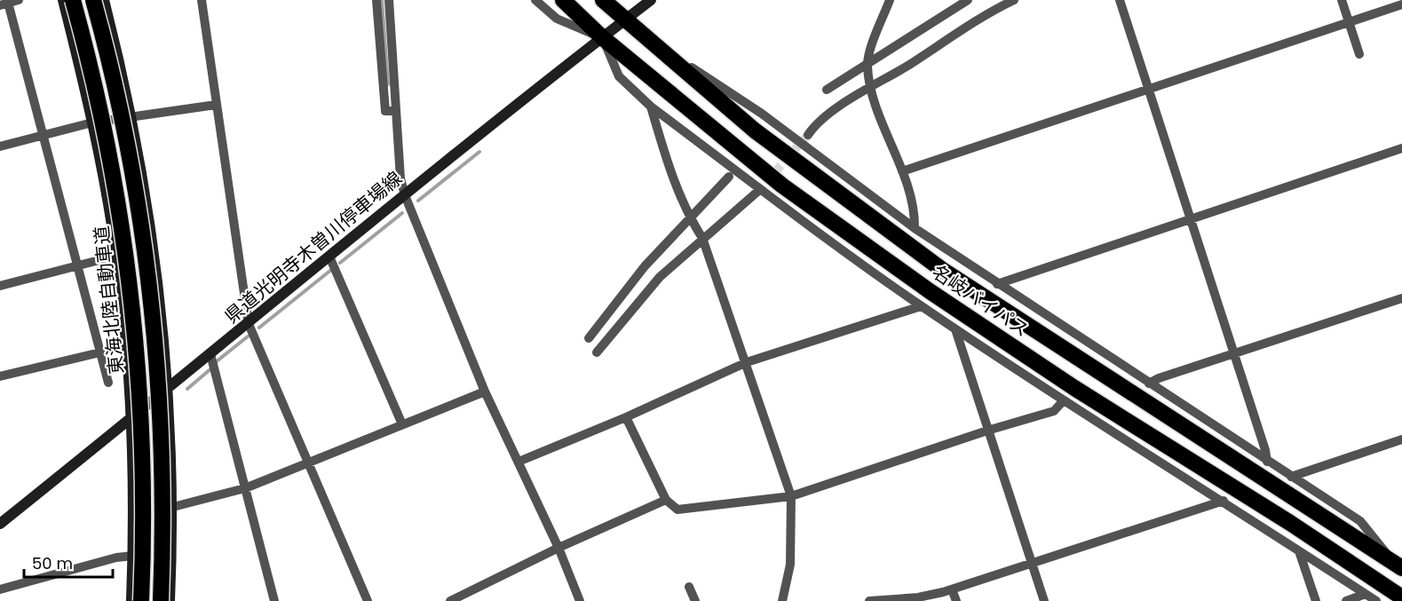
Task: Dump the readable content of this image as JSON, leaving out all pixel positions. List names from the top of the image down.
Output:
{
  "streets": {
    "highway": ["東海北陸自動車道", "名岐バイパス"],
    "street": ["県道光明寺木曽川停車場線"]
  },
  "crossings": [
    ["県道光明寺木曽川停車場線", "名岐バイパス"]
  ],
  "scale_bar": "50 m"
}
